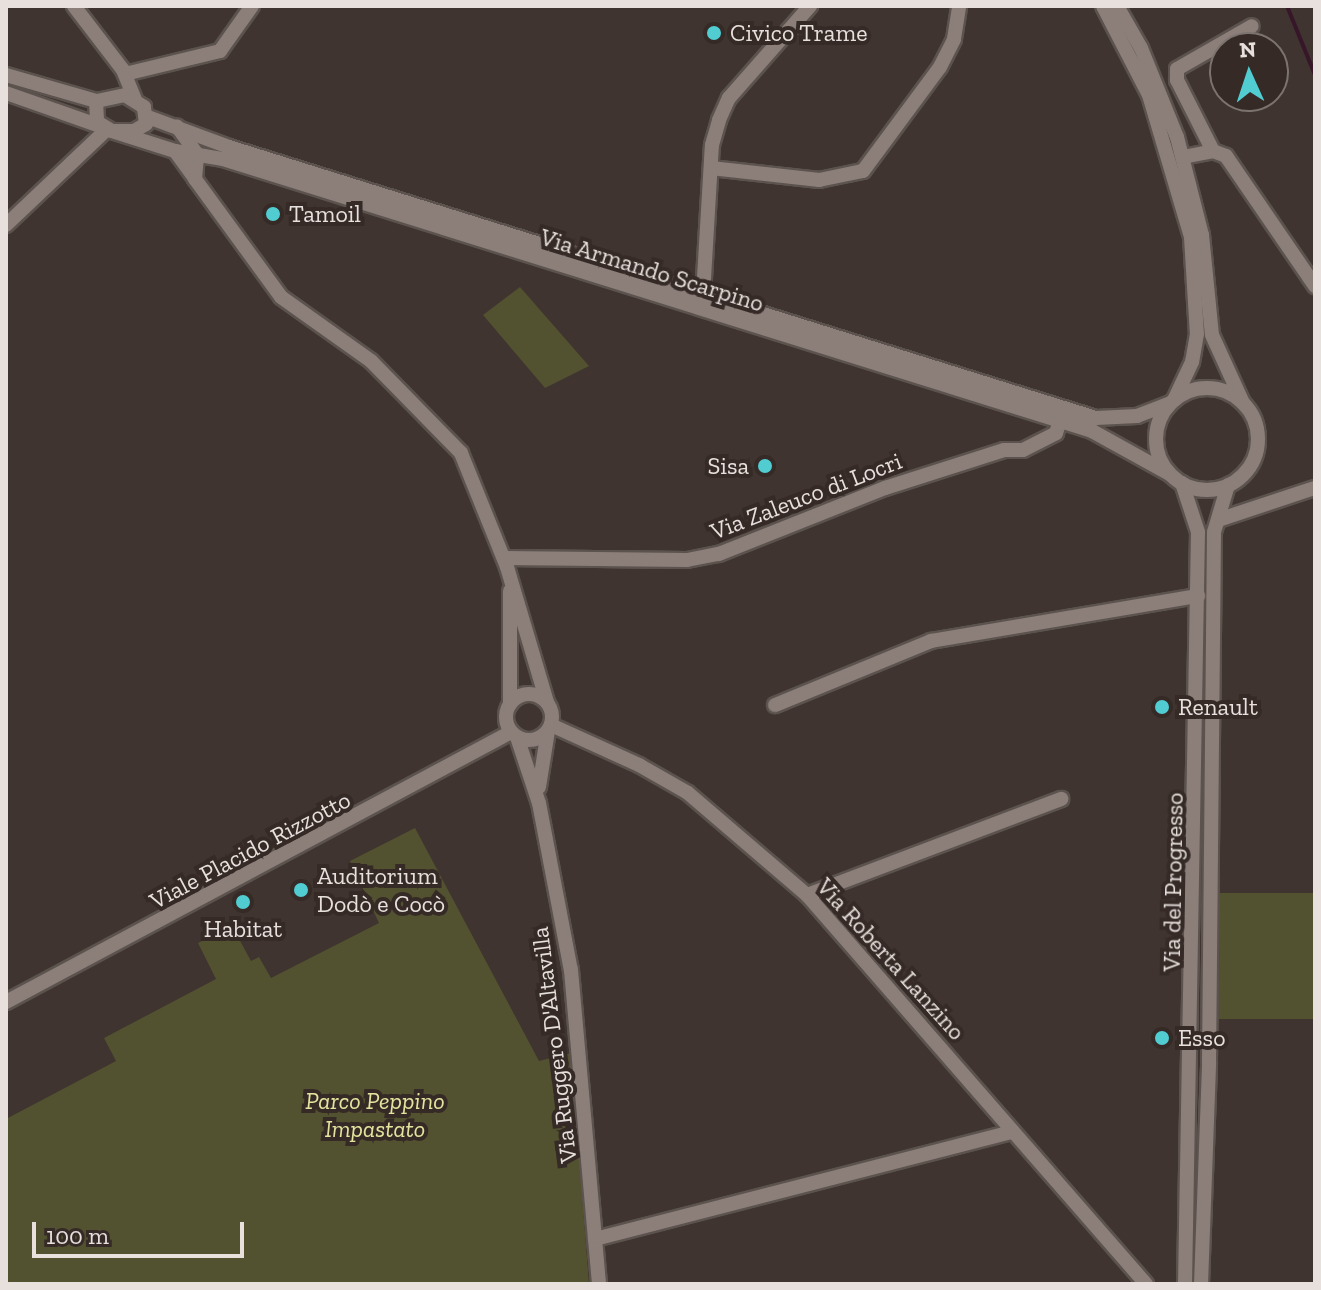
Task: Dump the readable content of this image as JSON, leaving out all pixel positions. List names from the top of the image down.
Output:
{
  "streets": {
    "street": [
      "Via Armando Scarpino",
      "Via Zaleuco di Locri",
      "Viale Placido Rizzotto",
      "Via del Progresso",
      "Via Roberta Lanzino",
      "Via Ruggero D'Altavilla"
    ]
  },
  "crossings": [
    ["Via Armando Scarpino", "Via Zaleuco di Locri"],
    ["Via Armando Scarpino", "Via del Progresso"],
    ["Viale Placido Rizzotto", "Via Roberta Lanzino"],
    ["Viale Placido Rizzotto", "Via Ruggero D'Altavilla"],
    ["Via Roberta Lanzino", "Via Ruggero D'Altavilla"]
  ],
  "parks": ["Parco Peppino Impastato"],
  "places": [
    "Civico Trame",
    "Tamoil",
    "Sisa",
    "Renault",
    "Auditorium Dodò e Cocò",
    "Habitat",
    "Esso"
  ],
  "scale_bar": "100 m",
  "north": "top"
}
